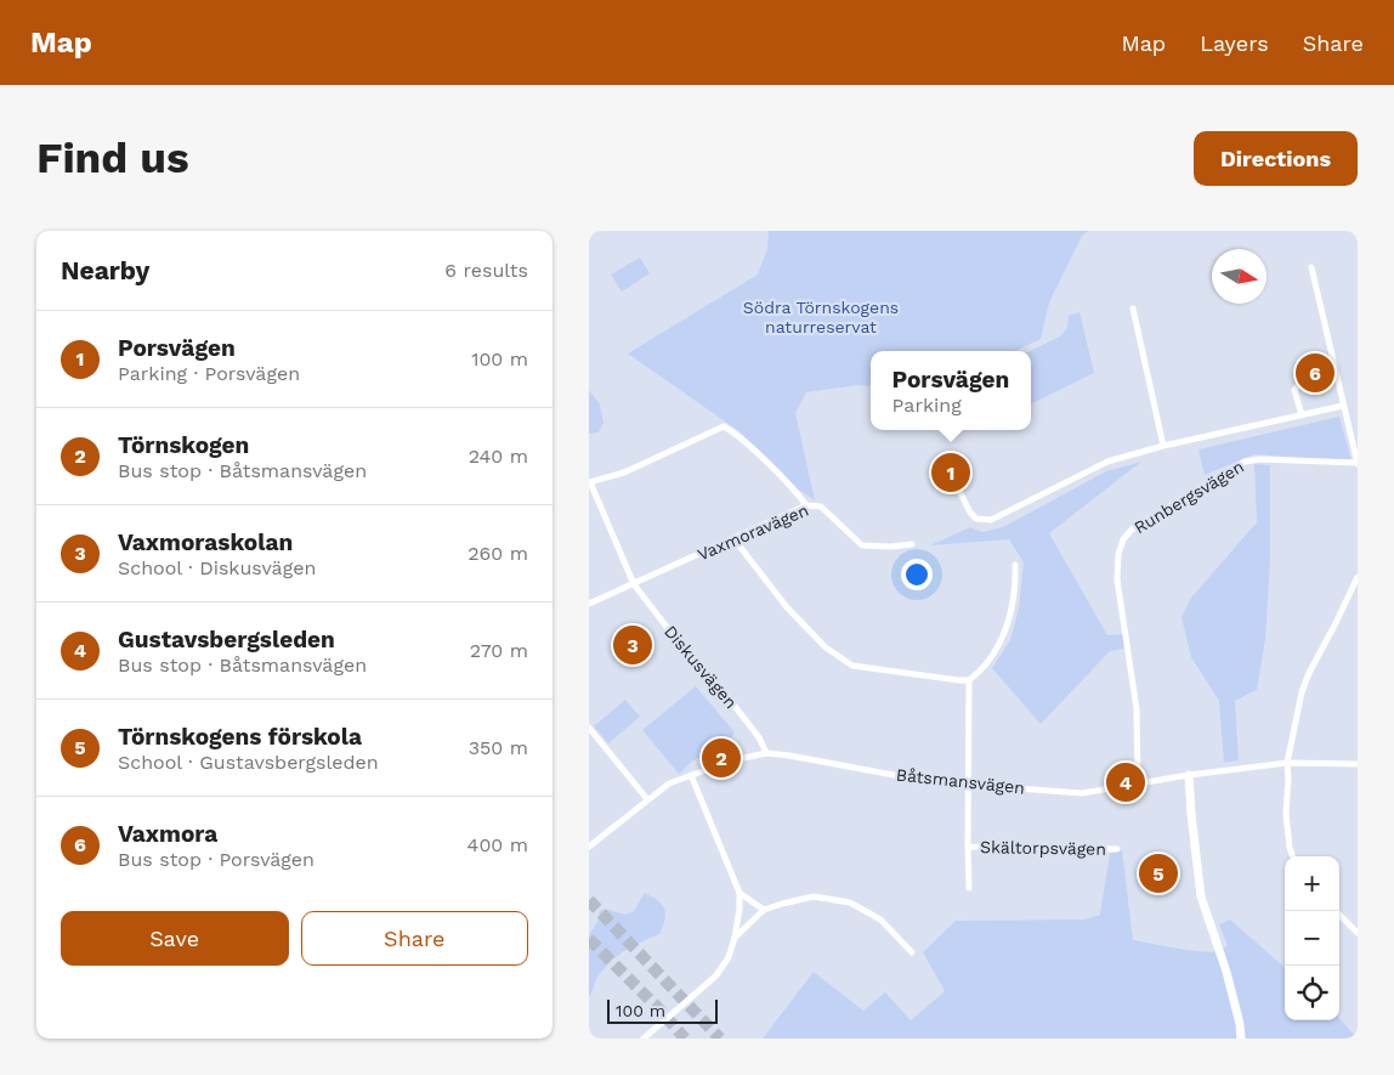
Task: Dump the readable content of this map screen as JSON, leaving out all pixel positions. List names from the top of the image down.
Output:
{
  "streets": {
    "street": [
      "Runbergsvägen",
      "Vaxmoravägen",
      "Diskusvägen",
      "Båtsmansvägen",
      "Skältorpsvägen"
    ]
  },
  "crossings": [
    ["Runbergsvägen", "Båtsmansvägen"],
    ["Vaxmoravägen", "Diskusvägen"],
    ["Diskusvägen", "Båtsmansvägen"],
    ["Båtsmansvägen", "Skältorpsvägen"]
  ],
  "parks": ["Södra Törnskogens naturreservat"],
  "scale_bar": "100 m",
  "north": "right",
  "page": {
    "header": "Map",
    "nav": ["Map", "Layers", "Share"],
    "buttons": [
      "Directions",
      ["Save", "Share"]
    ],
    "title": "Find us",
    "heading": ["Nearby", "6 results"],
    "list": [
      {
        "mark": "1",
        "name": "Porsvägen",
        "note": "Parking · Porsvägen",
        "value": "100 m"
      },
      {
        "mark": "2",
        "name": "Törnskogen",
        "note": "Bus stop · Båtsmansvägen",
        "value": "240 m"
      },
      {
        "mark": "3",
        "name": "Vaxmoraskolan",
        "note": "School · Diskusvägen",
        "value": "260 m"
      },
      {
        "mark": "4",
        "name": "Gustavsbergsleden",
        "note": "Bus stop · Båtsmansvägen",
        "value": "270 m"
      },
      {
        "mark": "5",
        "name": "Törnskogens förskola",
        "note": "School · Gustavsbergsleden",
        "value": "350 m"
      },
      {
        "mark": "6",
        "name": "Vaxmora",
        "note": "Bus stop · Porsvägen",
        "value": "400 m"
      }
    ],
    "popup": ["Porsvägen", "Parking"],
    "pins": [
      "6",
      "1",
      "3",
      "2",
      "4",
      "5"
    ],
    "map_buttons": ["+", "−"],
    "scale": "100 m"
  }
}
